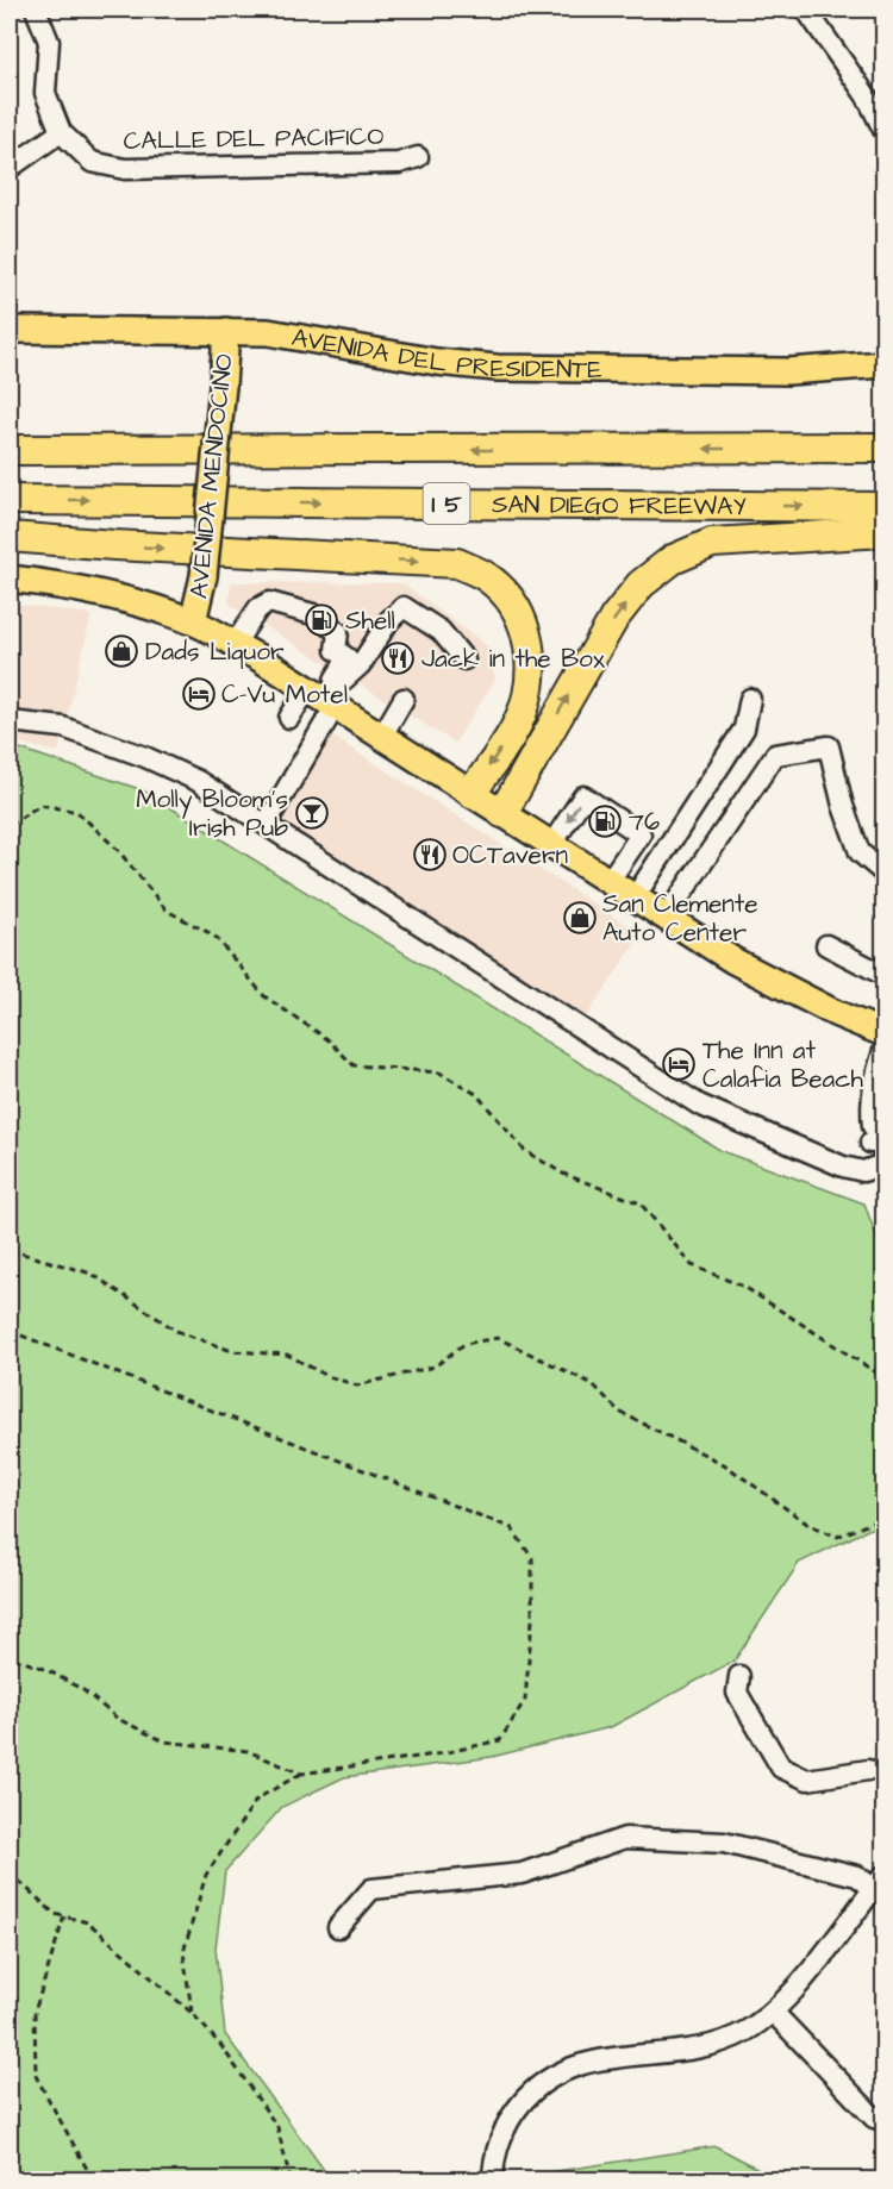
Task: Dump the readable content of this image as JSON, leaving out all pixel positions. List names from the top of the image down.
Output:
{
  "streets": {
    "highway": ["I 5", "SAN DIEGO FREEWAY"],
    "main road": ["AVENIDA DEL PRESIDENTE", "AVENIDA MENDOCINO"],
    "street": ["CALLE DEL PACIFICO"]
  },
  "crossings": [
    ["AVENIDA DEL PRESIDENTE", "AVENIDA MENDOCINO"]
  ],
  "places": {
    "fuel station": ["Shell", "76"],
    "shop": ["Dads Liquor", "San Clemente Auto Center"],
    "restaurant": ["Jack in the Box", "OCTavern"],
    "hotel": ["C-Vu Motel", "The Inn at Calafia Beach"],
    "bar": ["Molly Bloom's Irish Pub"]
  }
}
